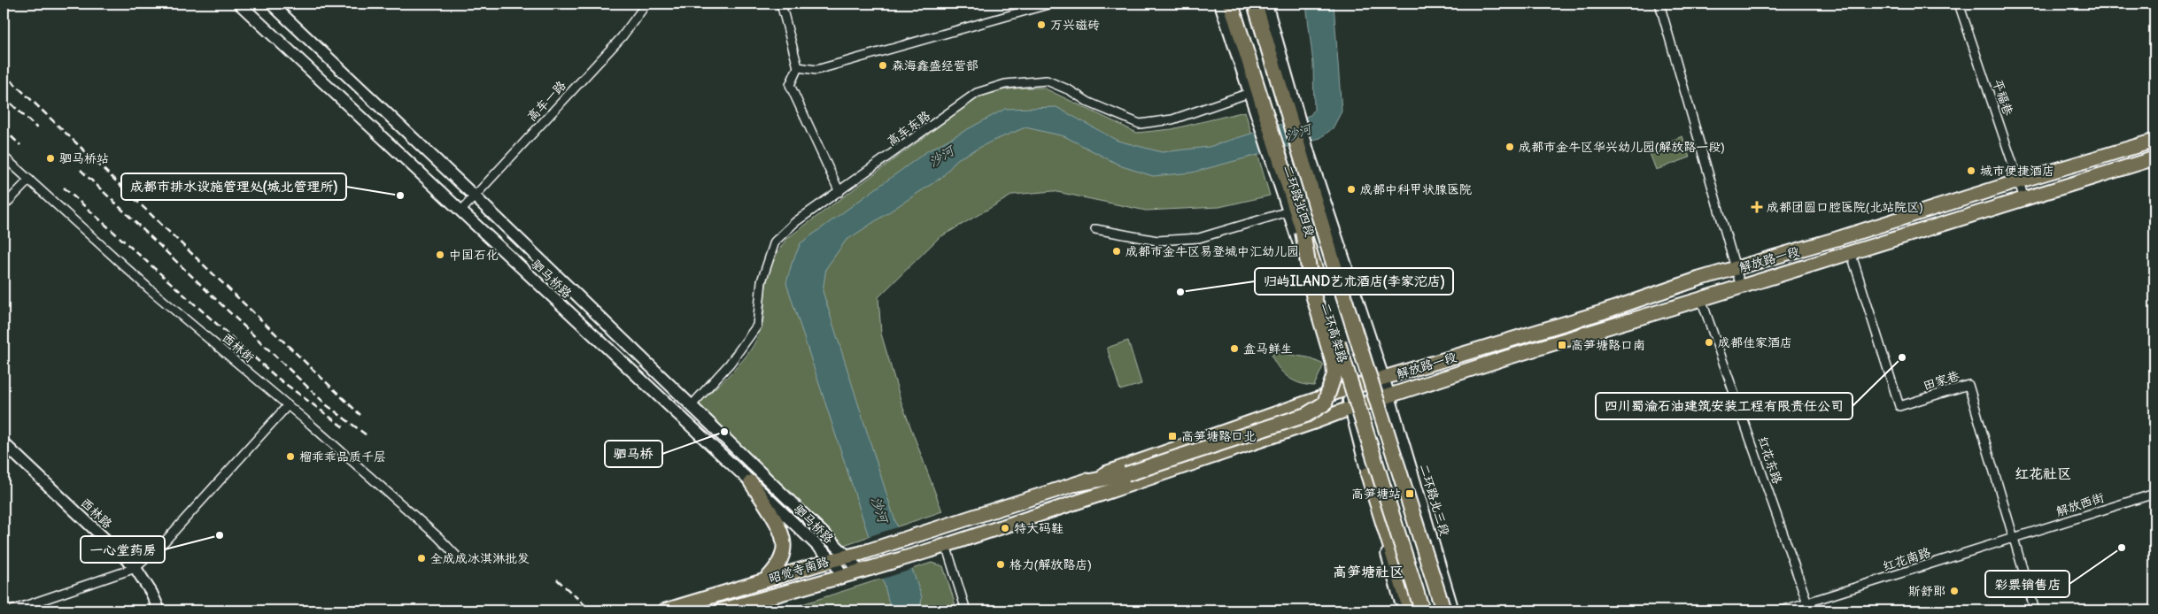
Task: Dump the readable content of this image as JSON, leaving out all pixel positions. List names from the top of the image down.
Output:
{
  "streets": {
    "highway": ["二环高架路"],
    "main road": [
      "二环路北四段",
      "解放路一段",
      "驷马桥路",
      "二环路北三段",
      "西林路",
      "昭觉寺南路"
    ],
    "street": [
      "平福巷",
      "高车一路",
      "高车东路",
      "西林街",
      "田家巷",
      "红花东路",
      "解放西街",
      "红花南路"
    ]
  },
  "crossings": [
    ["平福巷", "解放路一段"],
    ["高车一路", "驷马桥路"],
    ["高车东路", "二环路北四段"],
    ["高车东路", "驷马桥路"],
    ["二环路北四段", "解放路一段"],
    ["二环路北四段", "二环路北三段"],
    ["解放路一段", "田家巷"],
    ["解放路一段", "红花东路"],
    ["解放路一段", "二环路北三段"],
    ["解放路一段", "昭觉寺南路"],
    ["驷马桥路", "昭觉寺南路"],
    ["田家巷", "解放西街"],
    ["田家巷", "红花南路"],
    ["红花东路", "红花南路"],
    ["解放西街", "红花南路"]
  ],
  "districts": ["红花社区", "高笋塘社区"],
  "water": ["沙河"],
  "places": {
    "other": [
      "万兴磁砖",
      "森海鑫盛经营部",
      "成都市金牛区华兴幼儿园(解放路一段)",
      "驷马桥站",
      "城市便捷酒店",
      "成都中科甲状腺医院",
      "成都市排水设施管理处(城北管理所)",
      "成都市金牛区易登城中汇幼儿园",
      "中国石化",
      "归屿ILAND艺术酒店(李家沱店)",
      "成都佳家酒店",
      "盒马鲜生",
      "四川蜀渝石油建筑安装工程有限责任公司",
      "驷马桥",
      "榴乖乖品质千层",
      "特大码鞋",
      "一心堂药房",
      "彩票销售店",
      "全成成冰淇淋批发",
      "格力(解放路店)",
      "斯舒郎"
    ],
    "health": ["成都团圆口腔医院(北站院区)"],
    "transit": ["高笋塘路口南", "高笋塘路口北", "高笋塘站"]
  }
}
